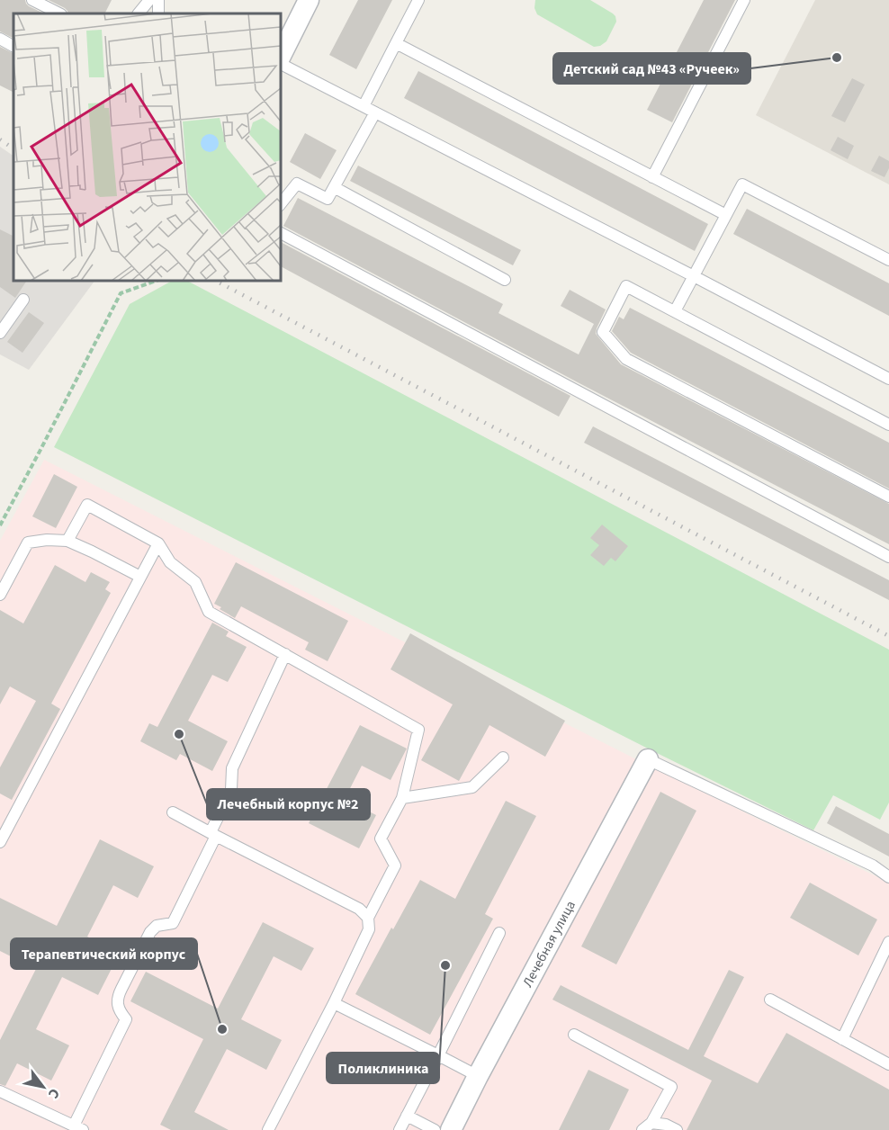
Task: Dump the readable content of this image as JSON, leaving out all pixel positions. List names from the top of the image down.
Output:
{
  "streets": {
    "street": ["Лечебная улица"]
  },
  "places": [
    "Детский сад №43 «Ручеек»",
    "Лечебный корпус №2",
    "Поликлиника",
    "Терапевтический корпус"
  ],
  "north": "bottom right"
}
